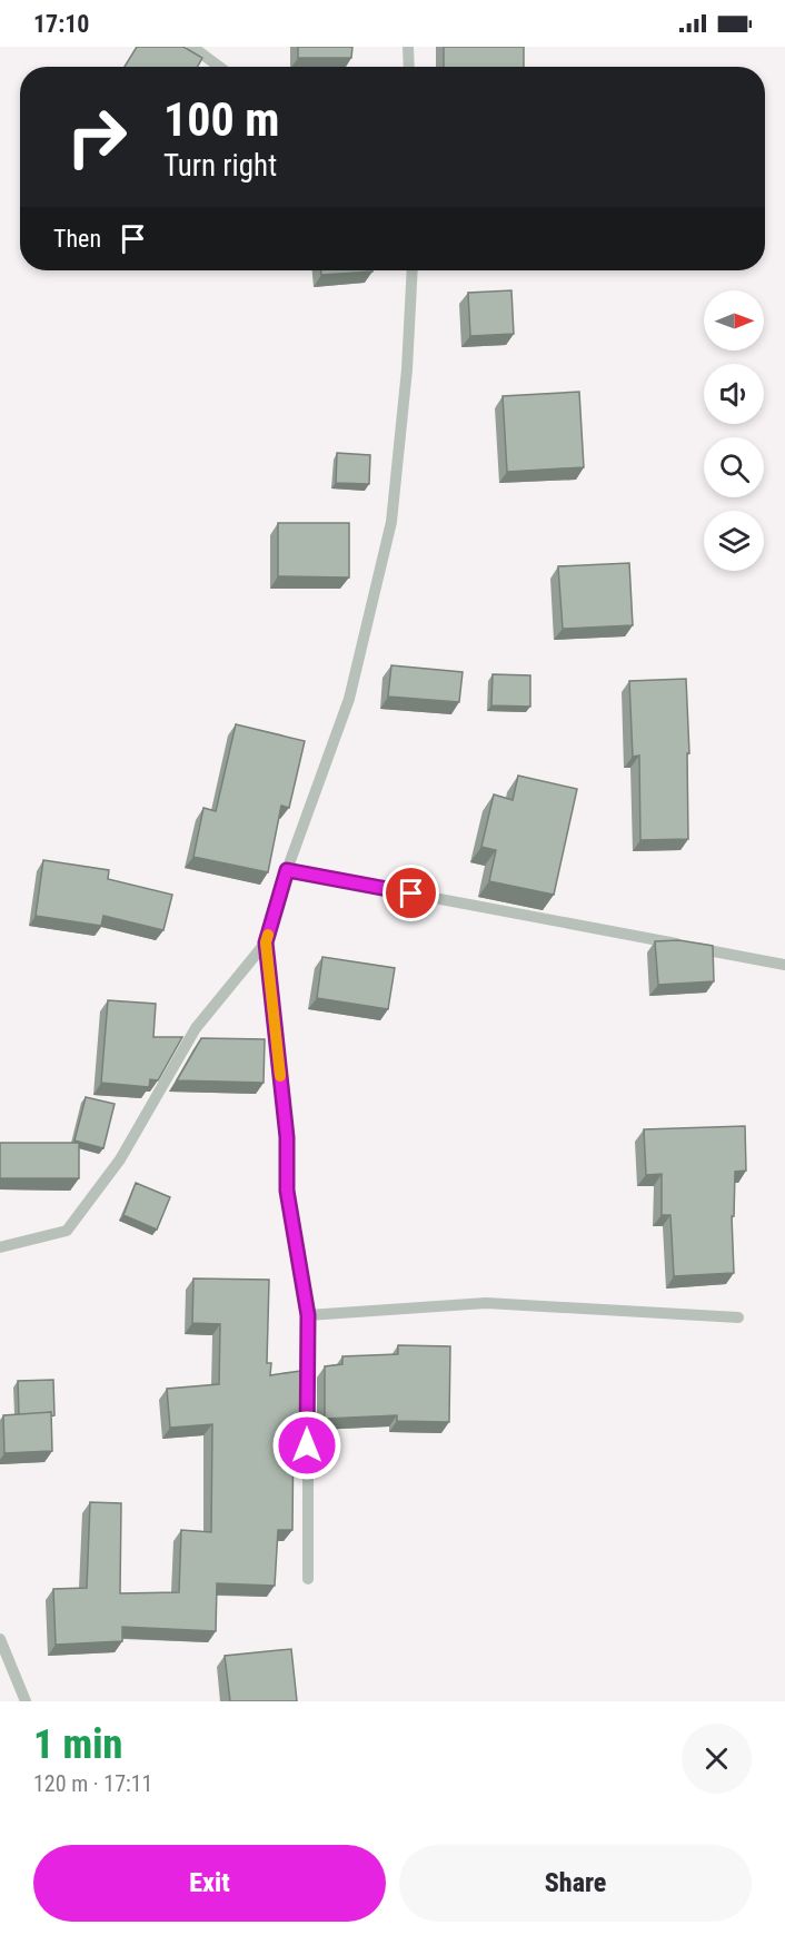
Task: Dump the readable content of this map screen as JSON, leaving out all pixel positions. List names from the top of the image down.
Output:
{
  "north": "right",
  "page": {
    "status": "17:10",
    "turn": ["100 m", "Turn right"],
    "then": "Then",
    "heading": ["1 min", "120 m · 17:11"],
    "buttons": ["Exit", "Share"]
  }
}
